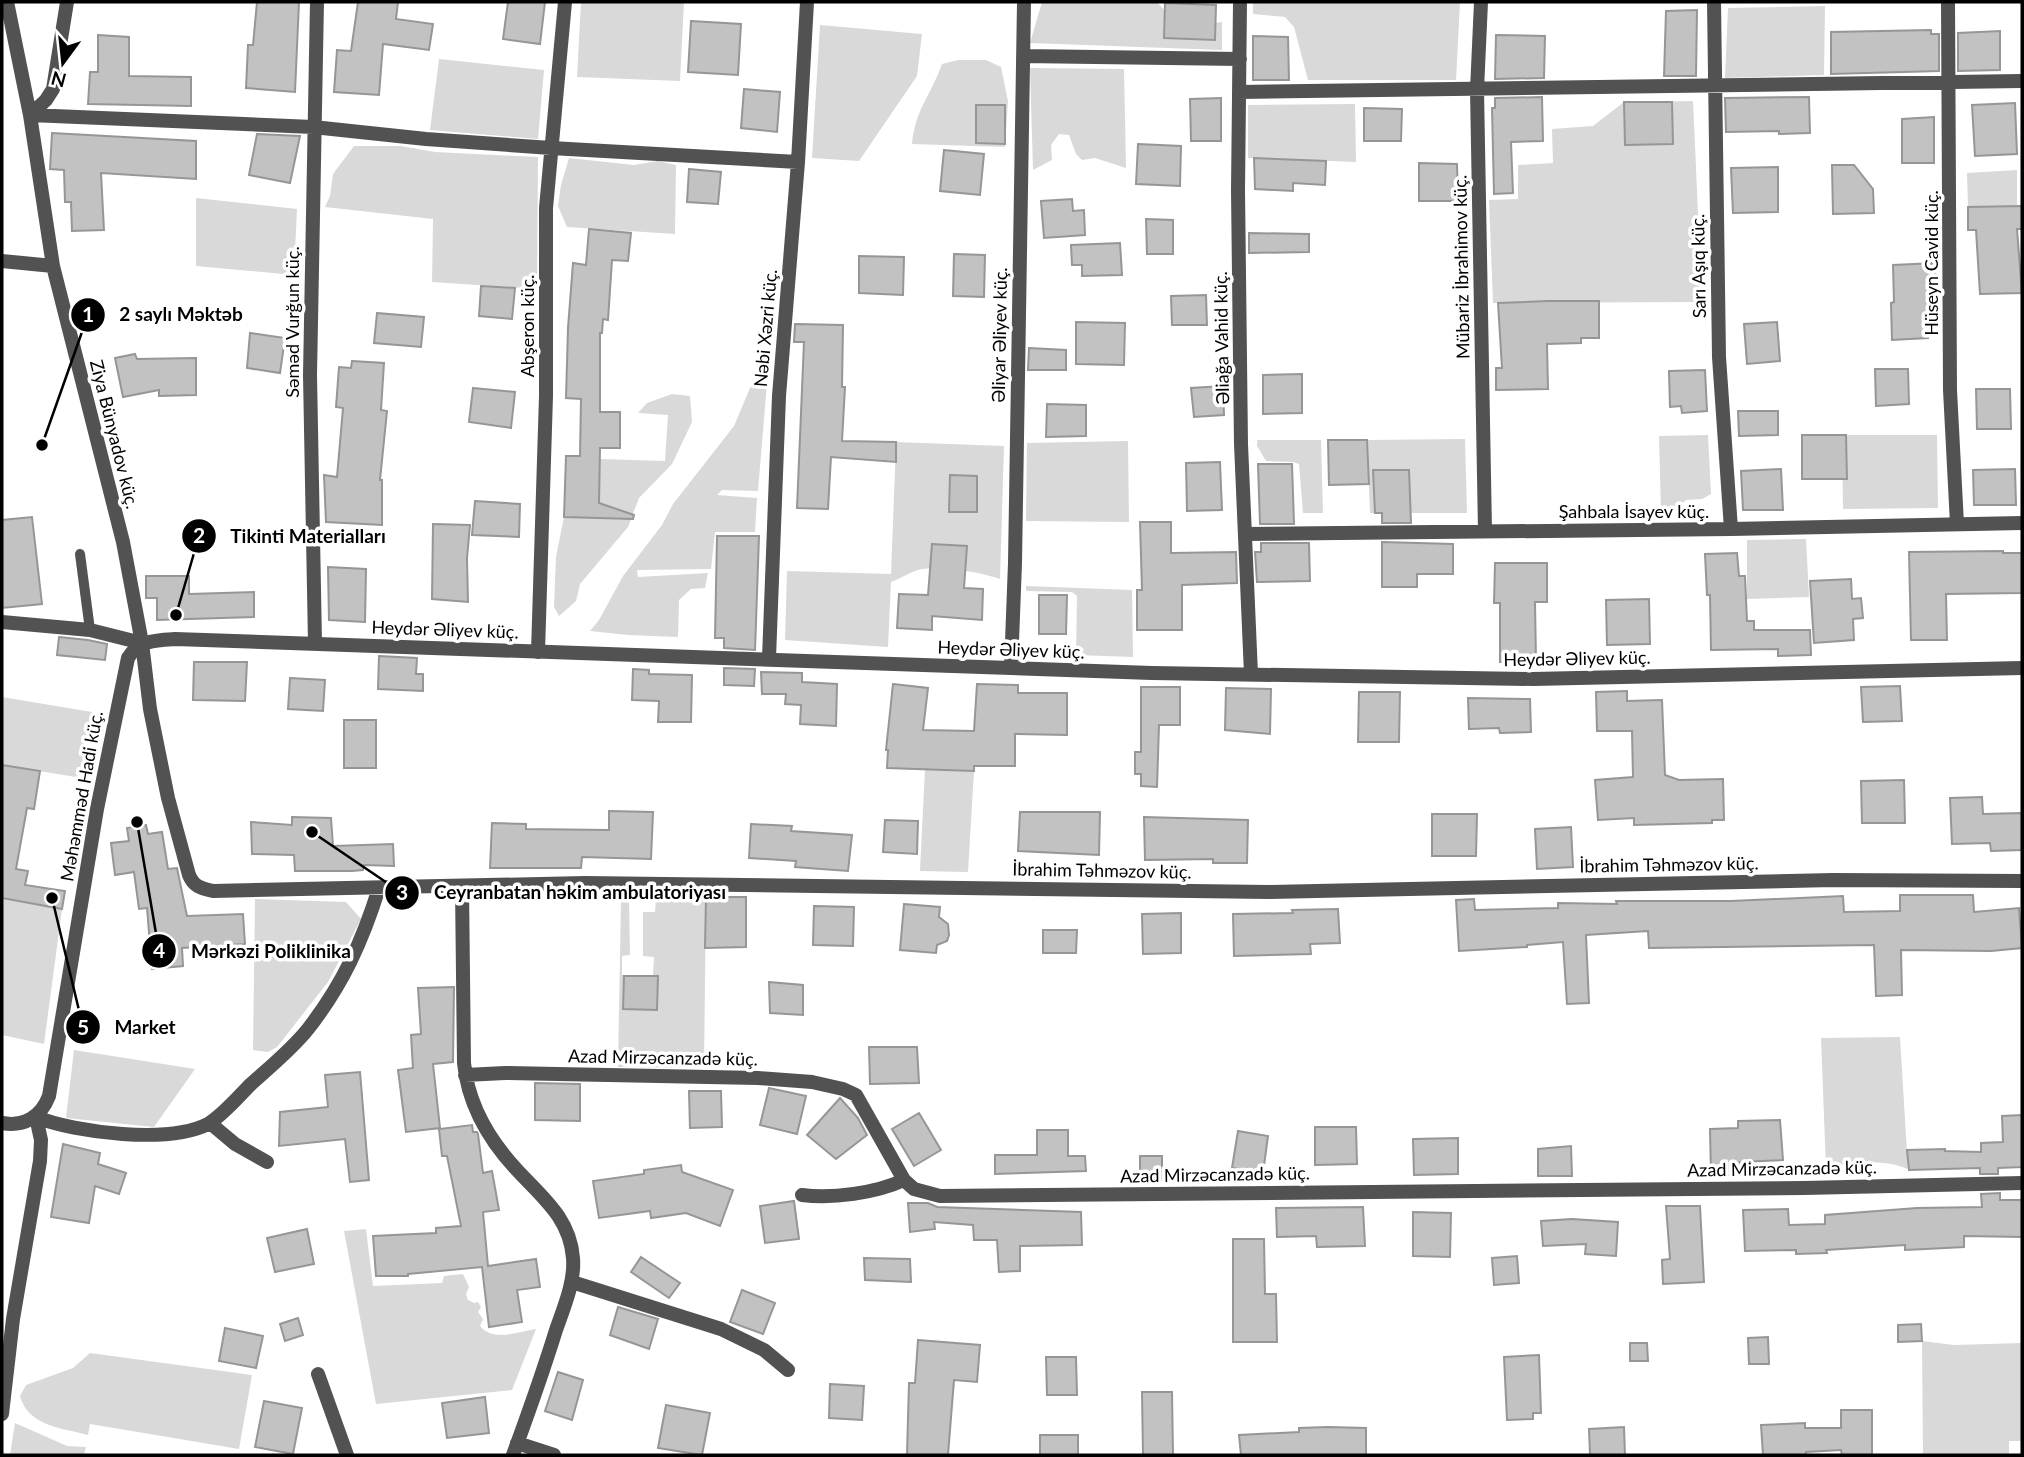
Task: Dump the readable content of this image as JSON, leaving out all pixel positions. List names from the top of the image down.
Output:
{
  "streets": {
    "street": [
      "Hüseyn Cavid küç.",
      "Sarı Aşıq küç.",
      "Mübariz İbrahimov küç.",
      "Səməd Vurğun küç.",
      "Abşeron küç.",
      "Nəbi Xəzri küç.",
      "Əliyar Əliyev küç.",
      "Əliağa Vahid küç.",
      "Ziya Bünyadov küç.",
      "Şahbala İsayev küç.",
      "Heydər Əliyev küç.",
      "Məhəmməd Hadi küç.",
      "İbrahim Təhməzov küç.",
      "Azad Mirzəcanzadə küç."
    ]
  },
  "crossings": [
    ["Hüseyn Cavid küç.", "Şahbala İsayev küç."],
    ["Sarı Aşıq küç.", "Şahbala İsayev küç."],
    ["Mübariz İbrahimov küç.", "Şahbala İsayev küç."],
    ["Səməd Vurğun küç.", "Heydər Əliyev küç."],
    ["Abşeron küç.", "Heydər Əliyev küç."],
    ["Nəbi Xəzri küç.", "Heydər Əliyev küç."],
    ["Əliyar Əliyev küç.", "Heydər Əliyev küç."],
    ["Əliağa Vahid küç.", "Şahbala İsayev küç."],
    ["Əliağa Vahid küç.", "Heydər Əliyev küç."],
    ["Ziya Bünyadov küç.", "Heydər Əliyev küç."],
    ["Ziya Bünyadov küç.", "Məhəmməd Hadi küç."],
    ["Ziya Bünyadov küç.", "İbrahim Təhməzov küç."],
    ["Heydər Əliyev küç.", "Məhəmməd Hadi küç."]
  ],
  "places": [
    "2 saylı Məktəb",
    "Tikinti Materialları",
    "Mərkəzi Poliklinika",
    "Ceyranbatan həkim ambulatoriyası",
    "Market"
  ],
  "north": "bottom"
}
